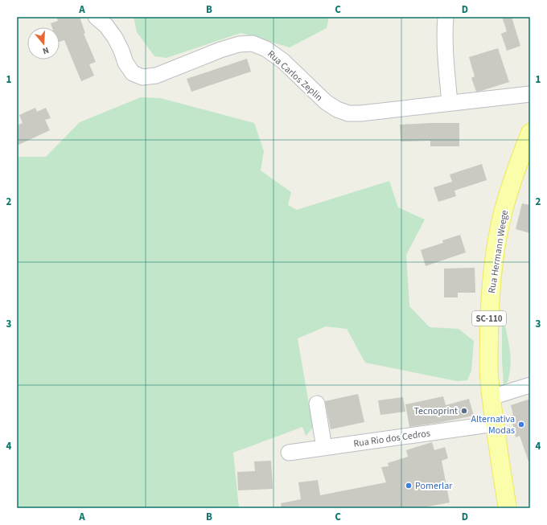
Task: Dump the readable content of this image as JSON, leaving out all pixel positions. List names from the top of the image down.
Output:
{
  "streets": {
    "main road": ["Rua Hermann Weege", "SC-110"],
    "street": ["Rua Carlos Zeplin", "Rua Rio dos Cedros"]
  },
  "crossings": [
    ["Rua Hermann Weege", "Rua Rio dos Cedros"]
  ],
  "places": ["Tecnoprint", "Alternativa Modas", "Pomerlar"],
  "north": "bottom",
  "grid": {
    "columns": [
      "A",
      "B",
      "C",
      "D"
    ],
    "rows": [
      "1",
      "2",
      "3",
      "4"
    ]
  }
}
